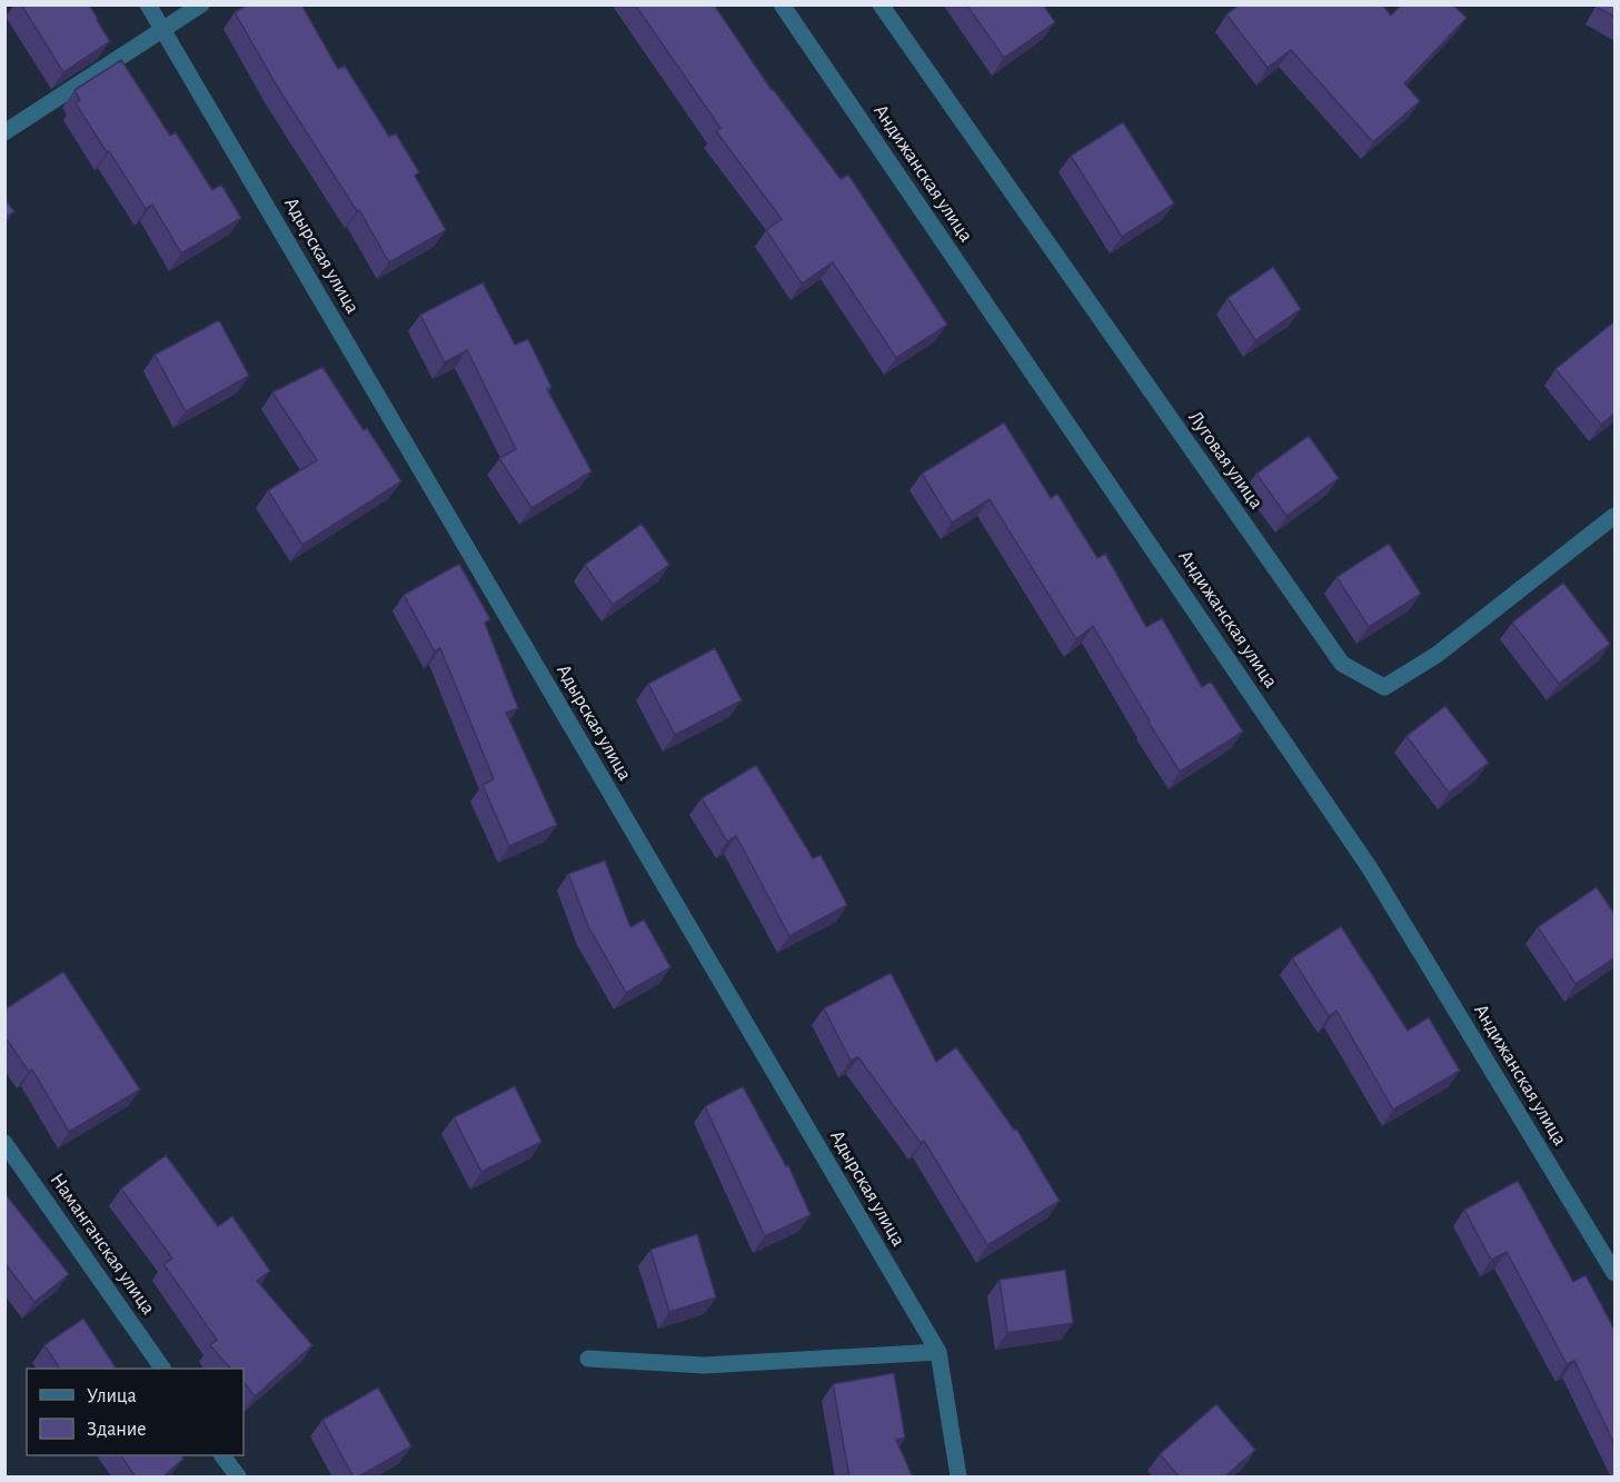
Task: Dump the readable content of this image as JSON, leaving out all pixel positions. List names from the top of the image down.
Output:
{
  "streets": {
    "street": [
      "Андижанская улица",
      "Адырская улица",
      "Луговая улица",
      "Наманганская улица"
    ]
  },
  "legend": ["Улица", "Здание"]
}
